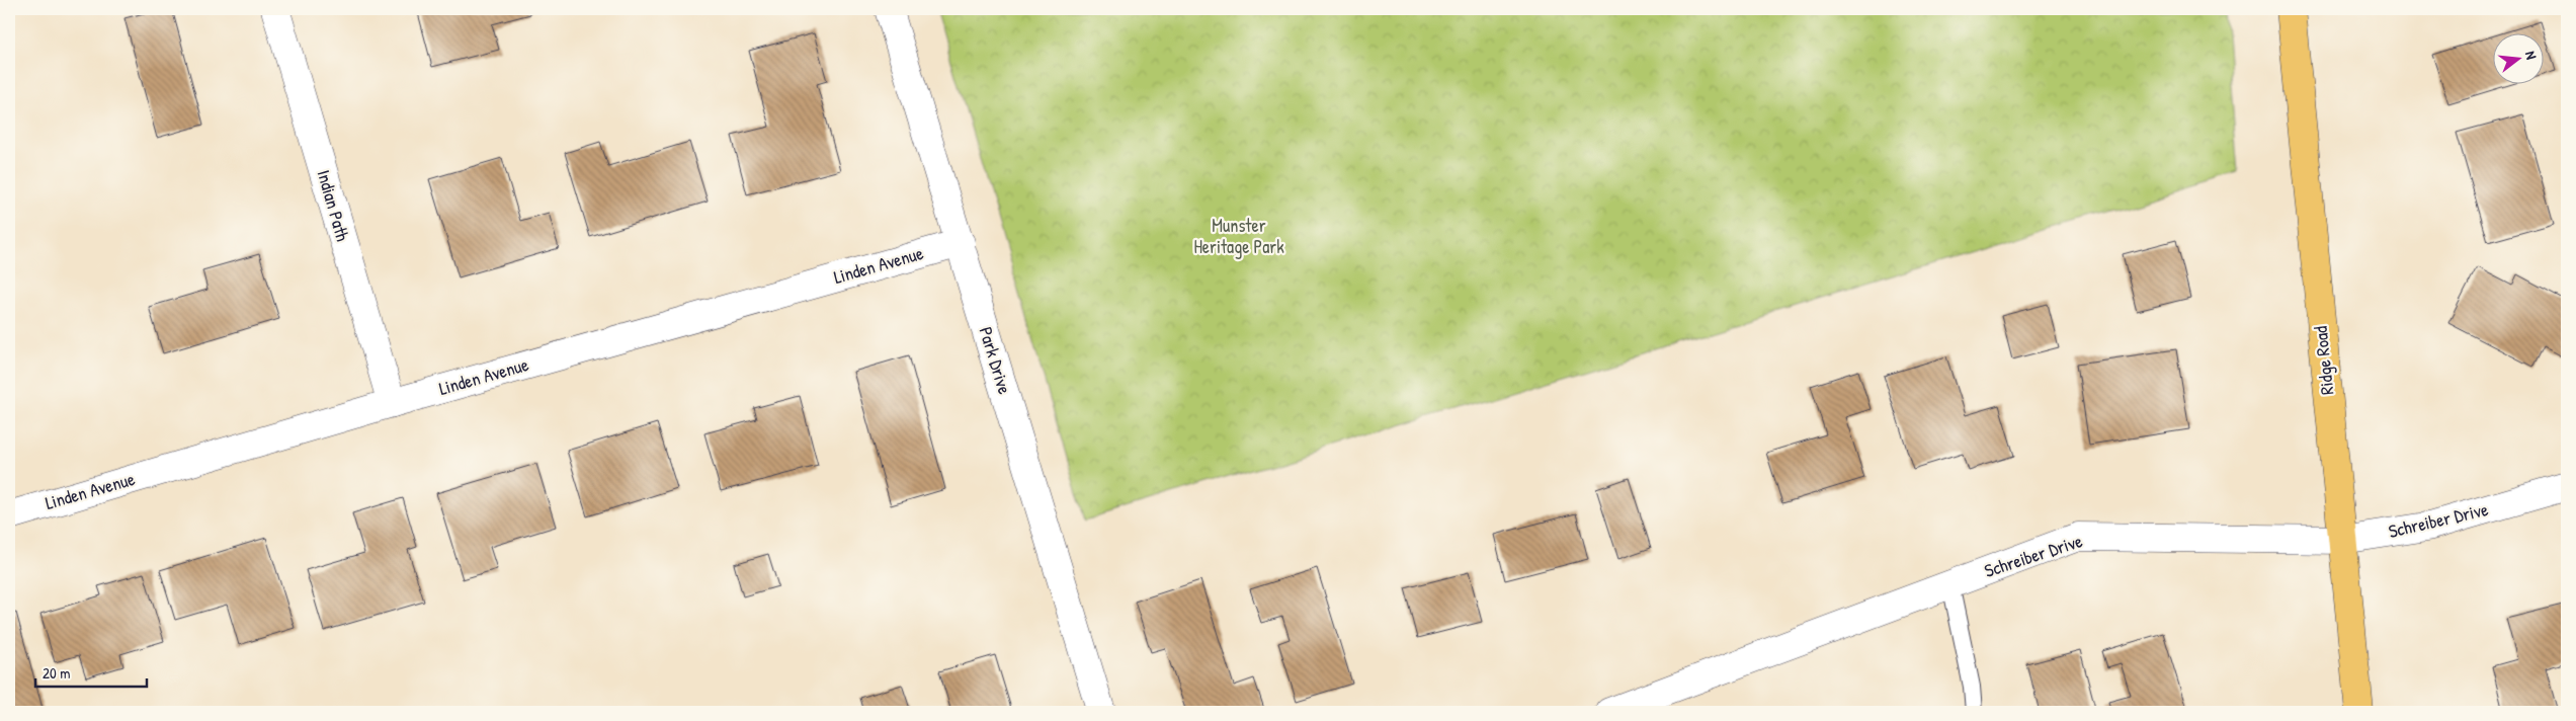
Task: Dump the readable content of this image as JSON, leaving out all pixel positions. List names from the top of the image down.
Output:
{
  "streets": {
    "main road": ["Ridge Road"],
    "street": [
      "Indian Path",
      "Linden Avenue",
      "Park Drive",
      "Schreiber Drive"
    ]
  },
  "crossings": [
    ["Indian Path", "Linden Avenue"],
    ["Linden Avenue", "Park Drive"],
    ["Ridge Road", "Schreiber Drive"]
  ],
  "parks": ["Munster Heritage Park"],
  "scale_bar": "20 m",
  "north": "right"
}
